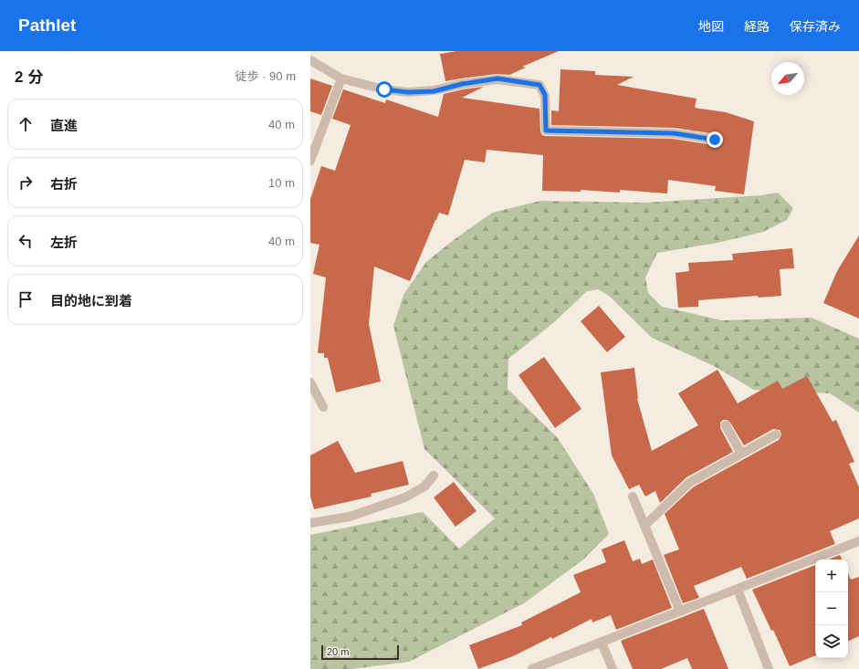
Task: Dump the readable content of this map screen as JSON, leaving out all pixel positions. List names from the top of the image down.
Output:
{
  "scale_bar": "20 m",
  "north": "bottom left",
  "page": {
    "header": "Pathlet",
    "nav": ["地図", "経路", "保存済み"],
    "heading": ["2 分", "徒歩 · 90 m"],
    "list": [
      ["直進", "40 m"],
      ["右折", "10 m"],
      ["左折", "40 m"],
      "目的地に到着"
    ],
    "map_buttons": ["+", "−"],
    "scale": "20 m"
  }
}
